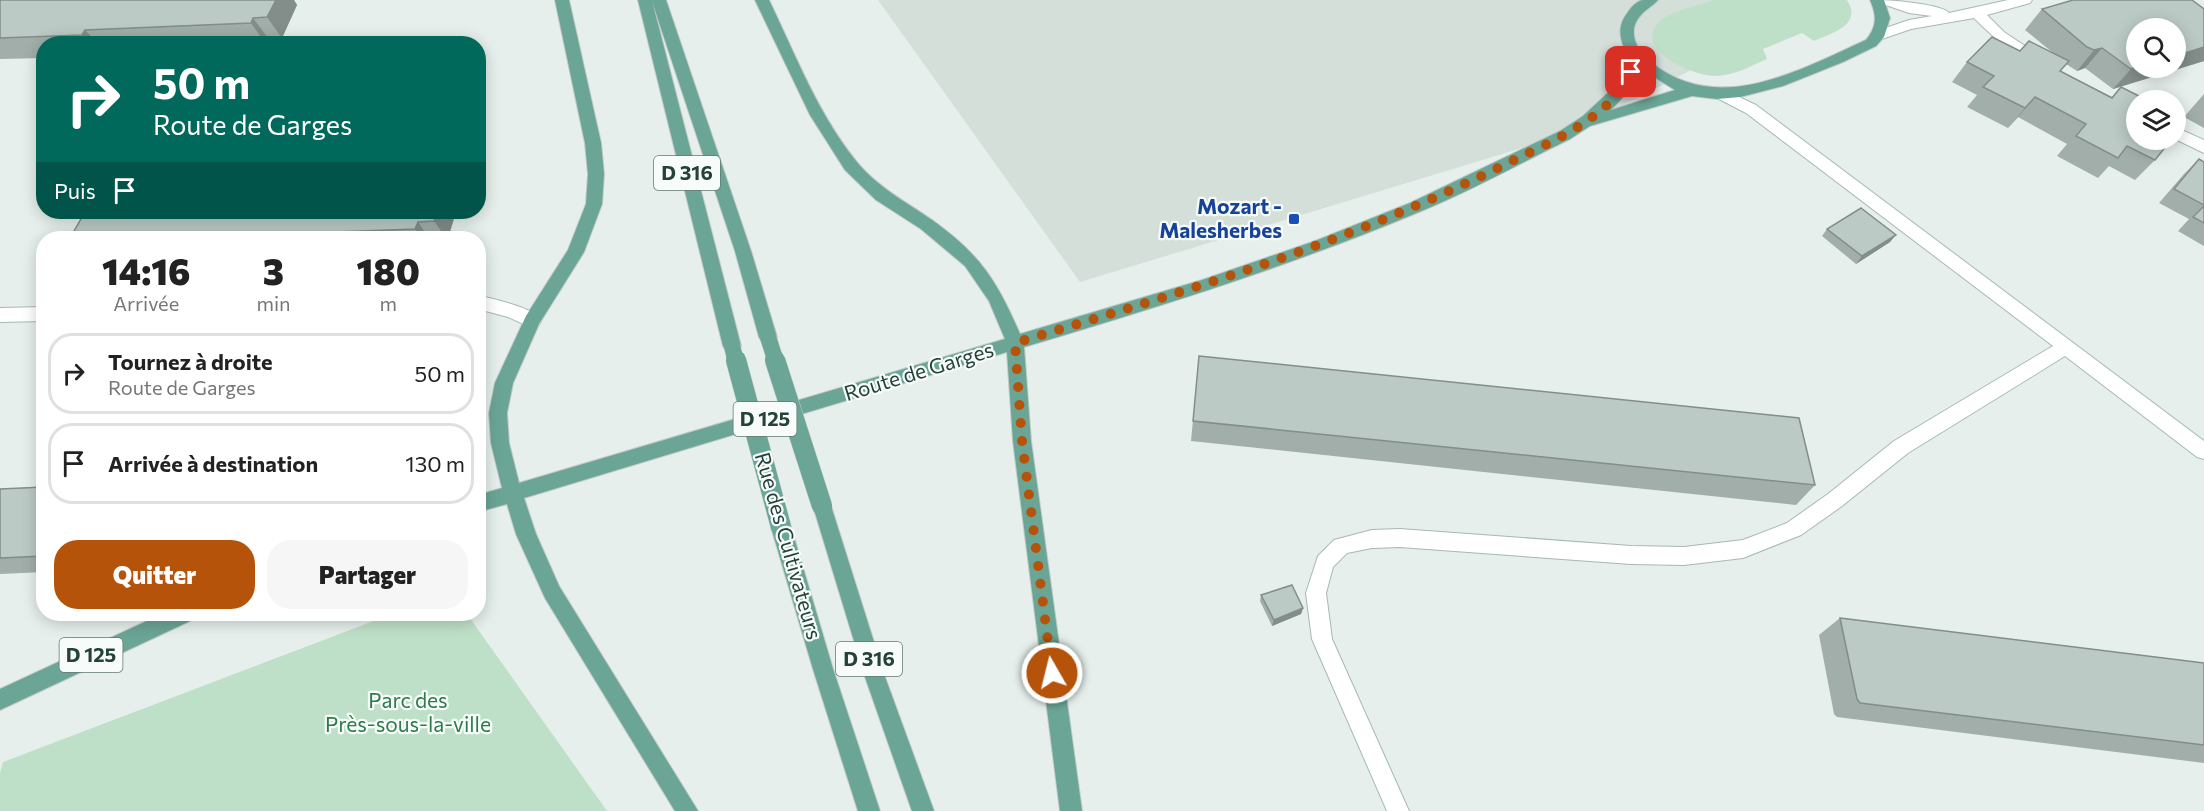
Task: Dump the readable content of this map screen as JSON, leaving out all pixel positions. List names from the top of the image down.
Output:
{
  "streets": {
    "main road": [
      "D 316",
      "Route de Garges",
      "D 125",
      "Rue des Cultivateurs"
    ]
  },
  "parks": ["Parc des Près-sous-la-ville"],
  "places": {
    "transit": ["Mozart - Malesherbes"]
  },
  "page": {
    "turn": ["50 m", "Route de Garges"],
    "then": "Puis",
    "eta": [
      "14:16",
      "Arrivée",
      "3",
      "min",
      "180",
      "m"
    ],
    "list": [
      {
        "name": "Tournez à droite",
        "note": "Route de Garges",
        "value": "50 m"
      },
      {
        "name": "Arrivée à destination",
        "value": "130 m"
      }
    ],
    "buttons": ["Quitter", "Partager"]
  }
}
